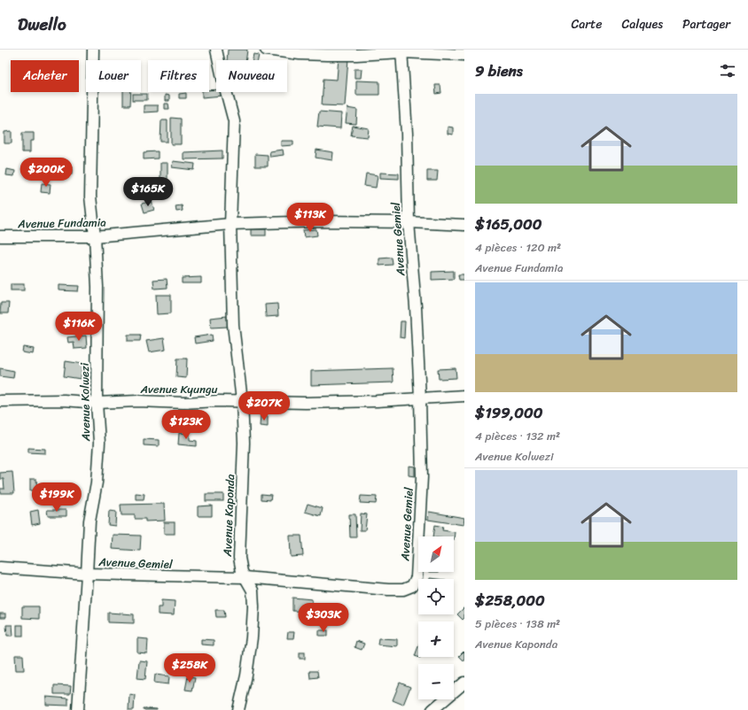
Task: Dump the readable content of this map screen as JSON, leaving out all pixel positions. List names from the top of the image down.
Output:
{
  "streets": {
    "street": [
      "Avenue Fundamia",
      "Avenue Gemiel",
      "Avenue Kyungu",
      "Avenue Kolwezi",
      "Avenue Kaponda"
    ]
  },
  "crossings": [
    ["Avenue Fundamia", "Avenue Gemiel"],
    ["Avenue Fundamia", "Avenue Kolwezi"],
    ["Avenue Fundamia", "Avenue Kaponda"],
    ["Avenue Gemiel", "Avenue Kyungu"],
    ["Avenue Gemiel", "Avenue Kolwezi"],
    ["Avenue Gemiel", "Avenue Kaponda"],
    ["Avenue Kyungu", "Avenue Kolwezi"],
    ["Avenue Kyungu", "Avenue Kaponda"]
  ],
  "north": "top right",
  "page": {
    "header": "Dwello",
    "nav": ["Carte", "Calques", "Partager"],
    "heading": "9 biens",
    "chip": [
      "Acheter",
      "Louer",
      "Filtres",
      "Nouveau"
    ],
    "list": [
      {
        "name": "$165,000",
        "note": "4 pièces · 120 m² · Avenue Fundamia"
      },
      {
        "name": "$199,000",
        "note": "4 pièces · 132 m² · Avenue Kolwezi"
      },
      {
        "name": "$258,000",
        "note": "5 pièces · 138 m² · Avenue Kaponda"
      }
    ],
    "price": [
      "$200K",
      "$165K",
      "$113K",
      "$116K",
      "$207K",
      "$123K",
      "$199K",
      "$303K",
      "$258K"
    ],
    "map_buttons": ["+", "−"]
  }
}
